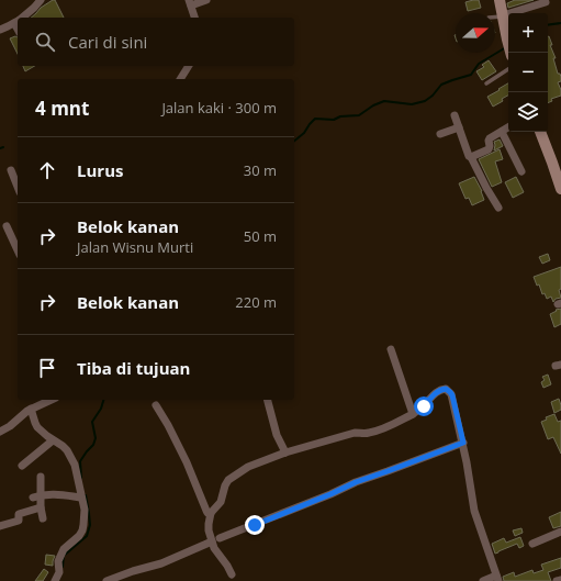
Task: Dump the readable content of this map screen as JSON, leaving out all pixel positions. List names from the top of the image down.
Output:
{
  "north": "right",
  "page": {
    "map_buttons": ["+", "−"],
    "search": "Cari di sini",
    "heading": ["4 mnt", "Jalan kaki · 300 m"],
    "list": [
      ["Lurus", "30 m"],
      ["Belok kanan", "Jalan Wisnu Murti", "50 m"],
      ["Belok kanan", "220 m"],
      "Tiba di tujuan"
    ]
  }
}
